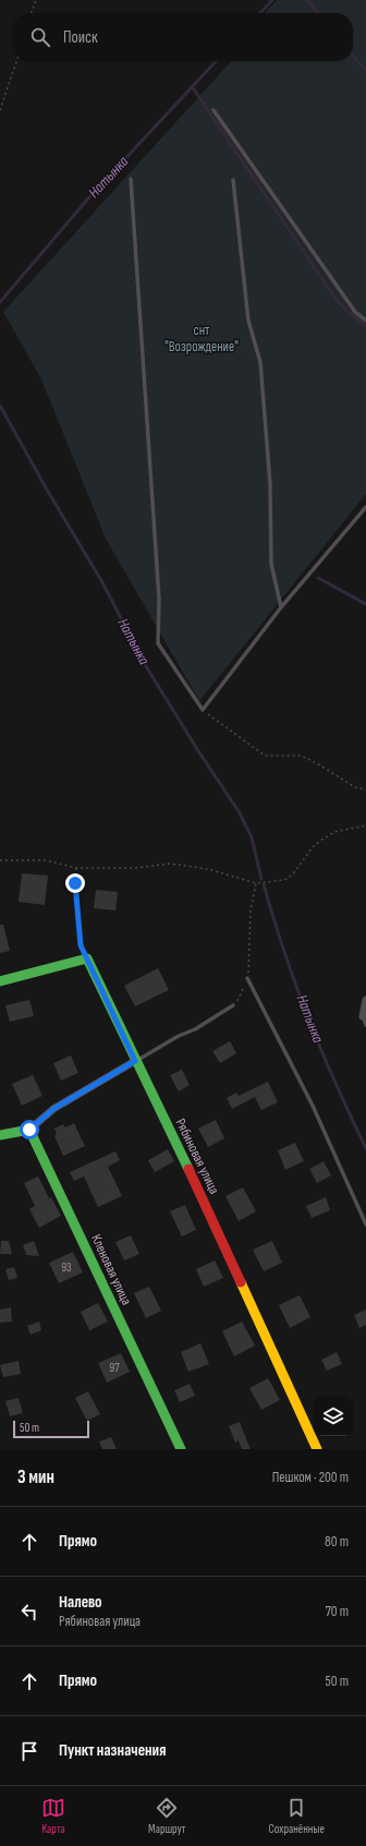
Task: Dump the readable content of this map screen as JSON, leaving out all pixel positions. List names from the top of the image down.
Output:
{
  "streets": {
    "street": ["Рябиновая улица", "Кленовая улица"]
  },
  "water": ["Натынка"],
  "parks": ["снт \"Возрождение\""],
  "house_numbers": ["93", "97"],
  "scale_bar": "50 m",
  "page": {
    "search": "Поиск",
    "scale": "50 m",
    "heading": ["3 мин", "Пешком · 200 m"],
    "list": [
      ["Прямо", "80 m"],
      ["Налево", "Рябиновая улица", "70 m"],
      ["Прямо", "50 m"],
      "Пункт назначения"
    ],
    "nav": ["Карта", "Маршрут", "Сохранённые"]
  }
}
